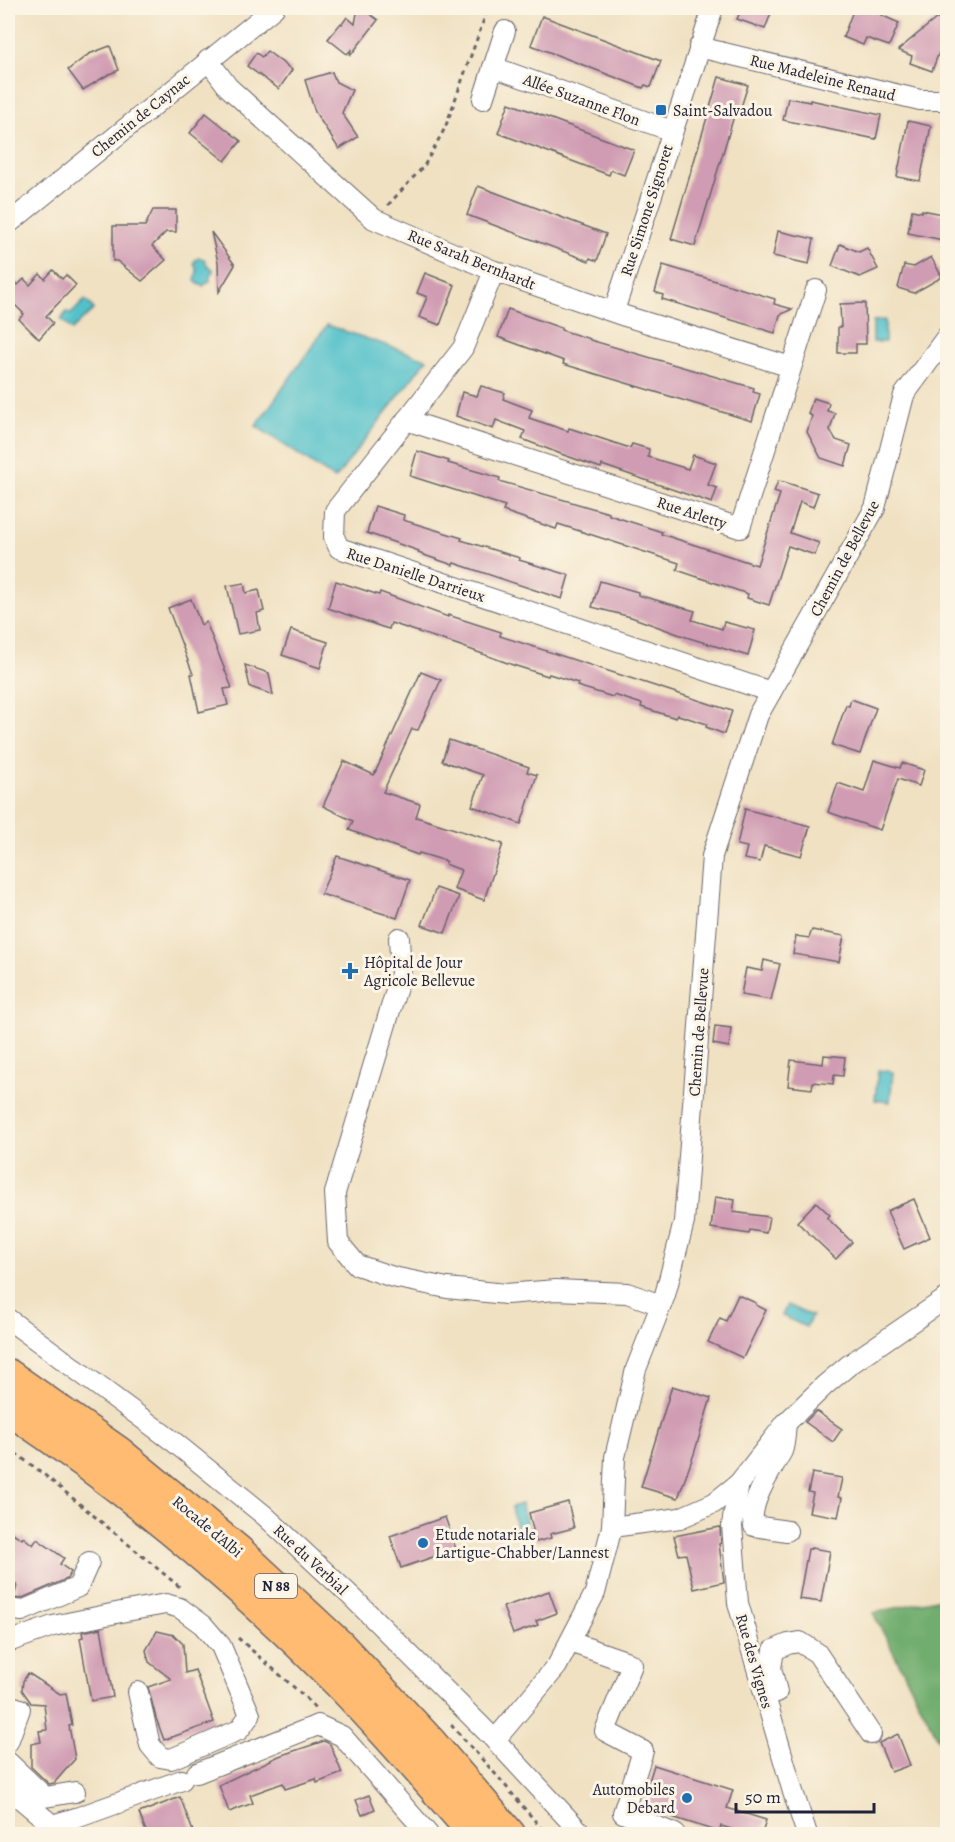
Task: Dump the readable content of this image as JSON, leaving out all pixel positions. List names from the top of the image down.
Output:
{
  "streets": {
    "highway": ["Rocade d'Albi", "N 88"],
    "street": [
      "Rue Madeleine Renaud",
      "Allée Suzanne Flon",
      "Chemin de Caynac",
      "Rue Simone Signoret",
      "Rue Sarah Bernhardt",
      "Rue Arletty",
      "Chemin de Bellevue",
      "Rue Danielle Darrieux",
      "Rue du Verbial",
      "Rue des Vignes"
    ]
  },
  "crossings": [
    ["Rue Madeleine Renaud", "Rue Simone Signoret"],
    ["Allée Suzanne Flon", "Rue Simone Signoret"],
    ["Chemin de Caynac", "Rue Sarah Bernhardt"],
    ["Rue Simone Signoret", "Rue Sarah Bernhardt"],
    ["Rue Sarah Bernhardt", "Rue Arletty"],
    ["Rue Sarah Bernhardt", "Rue Danielle Darrieux"],
    ["Rue Arletty", "Rue Danielle Darrieux"],
    ["Chemin de Bellevue", "Rue Danielle Darrieux"],
    ["Chemin de Bellevue", "Rue du Verbial"]
  ],
  "places": {
    "transit": ["Saint-Salvadou"],
    "health": ["Hôpital de Jour Agricole Bellevue"],
    "other": ["Etude notariale Lartigue-Chabber/Lannest", "Automobiles Debard"]
  },
  "scale_bar": "50 m"
}
